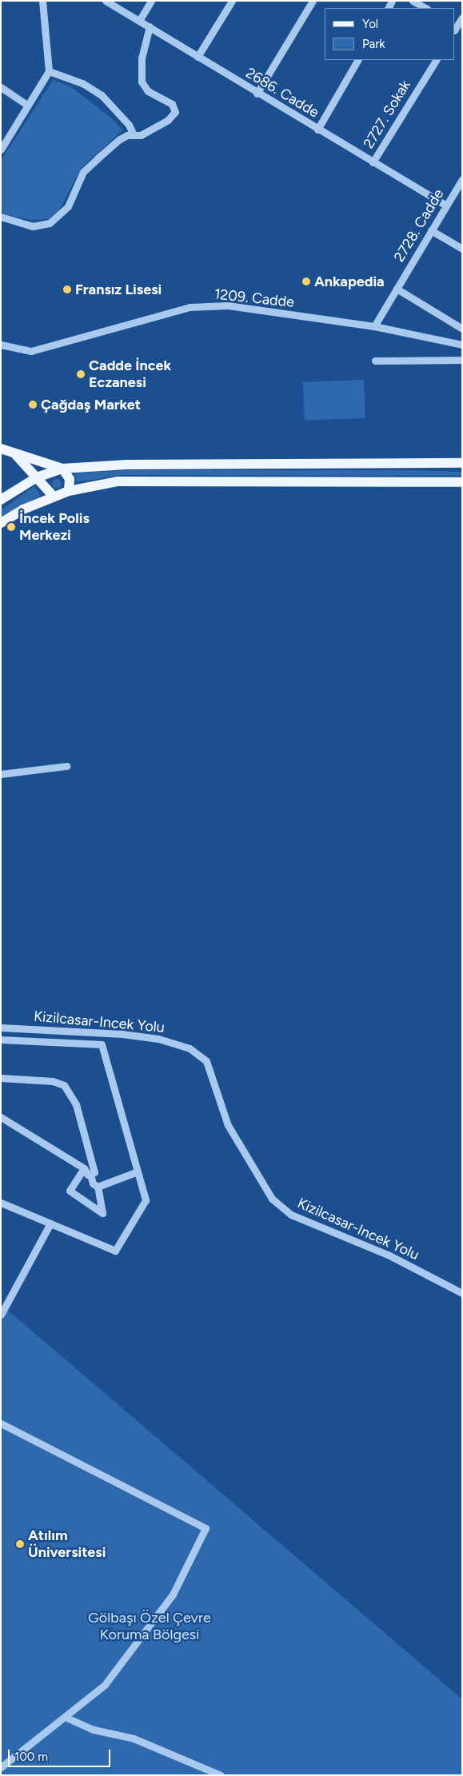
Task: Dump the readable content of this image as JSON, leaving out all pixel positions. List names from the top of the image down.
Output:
{
  "streets": {
    "street": [
      "2686. Cadde",
      "2727. Sokak",
      "2728. Cadde",
      "1209. Cadde",
      "Kizilcasar-Incek Yolu"
    ]
  },
  "crossings": [
    ["2686. Cadde", "2727. Sokak"],
    ["2686. Cadde", "2728. Cadde"],
    ["2728. Cadde", "1209. Cadde"]
  ],
  "parks": ["Gölbaşı Özel Çevre Koruma Bölgesi"],
  "places": [
    "Ankapedia",
    "Fransız Lisesi",
    "Cadde İncek Eczanesi",
    "Çağdaş Market",
    "İncek Polis Merkezi",
    "Atılım Üniversitesi"
  ],
  "legend": ["Yol", "Park"],
  "scale_bar": "100 m"
}
